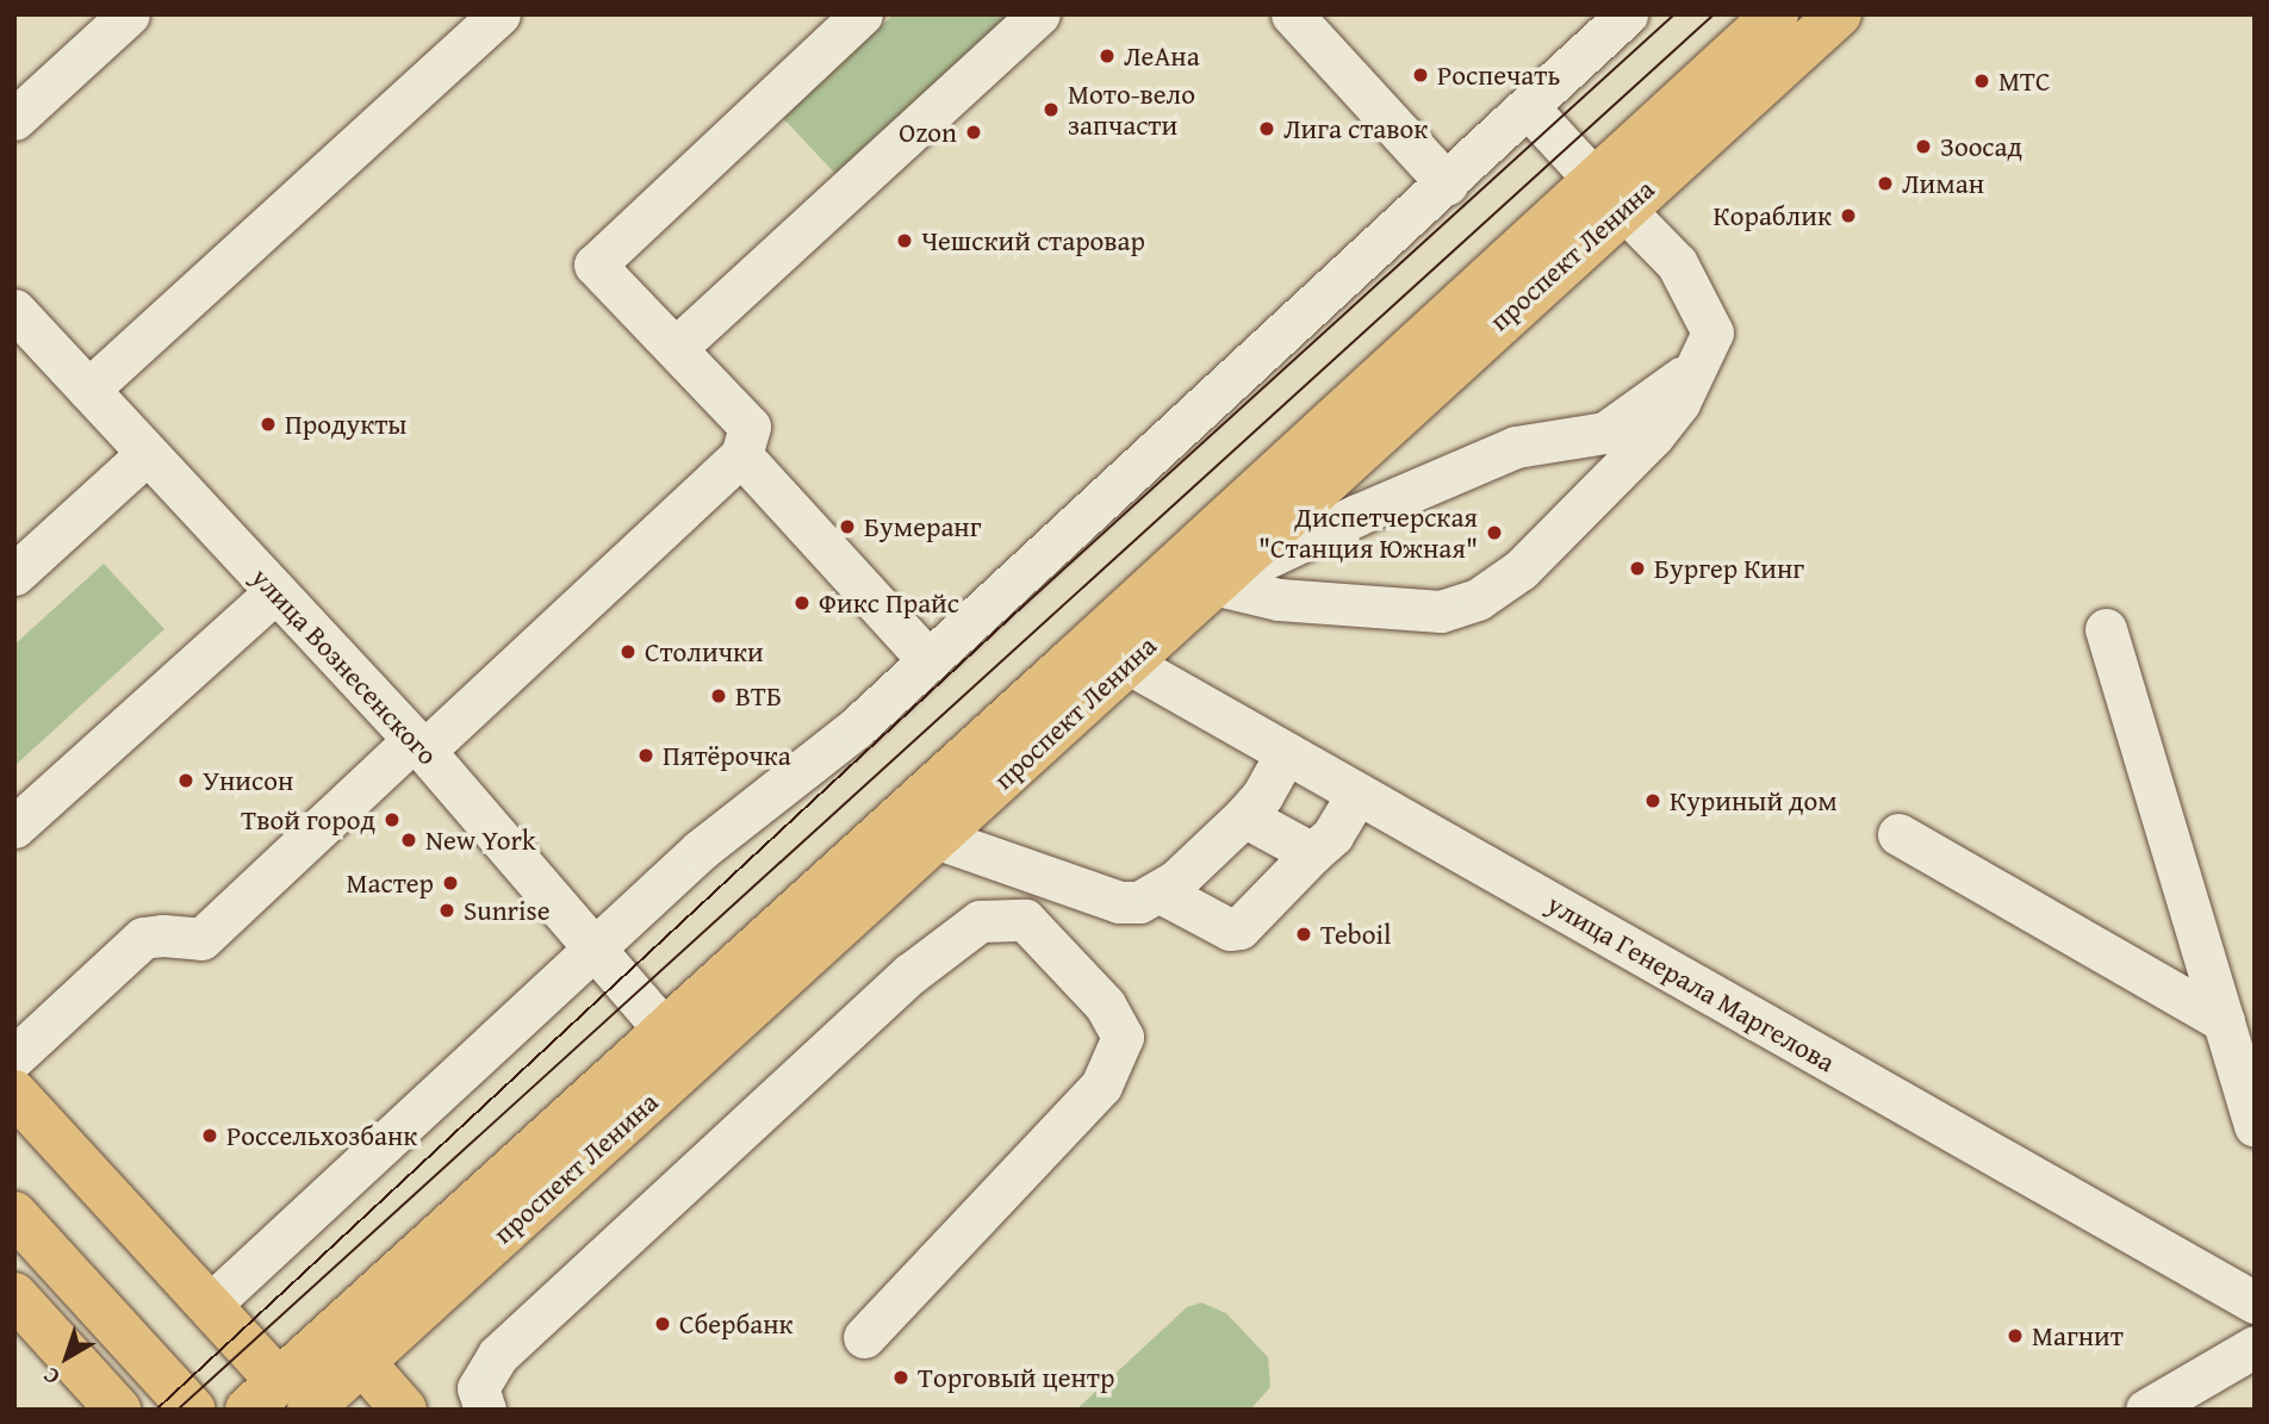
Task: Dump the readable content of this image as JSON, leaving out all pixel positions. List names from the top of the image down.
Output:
{
  "streets": {
    "main road": ["проспект Ленина"],
    "street": ["улица Вознесенского", "улица Генерала Маргелова"]
  },
  "crossings": [
    ["проспект Ленина", "улица Вознесенского"],
    ["проспект Ленина", "улица Генерала Маргелова"]
  ],
  "places": [
    "ЛеАна",
    "Роспечать",
    "МТС",
    "Мото-вело запчасти",
    "Лига ставок",
    "Ozon",
    "Зоосад",
    "Лиман",
    "Кораблик",
    "Чешский старовар",
    "Продукты",
    "Бумеранг",
    "Диспетчерская \"Станция Южная\"",
    "Бургер Кинг",
    "Фикс Прайс",
    "Столички",
    "ВТБ",
    "Пятёрочка",
    "Унисон",
    "Куриный дом",
    "Твой город",
    "New York",
    "Мастер",
    "Sunrise",
    "Teboil",
    "Россельхозбанк",
    "Сбербанк",
    "Магнит",
    "Торговый центр"
  ],
  "north": "bottom left"
}
